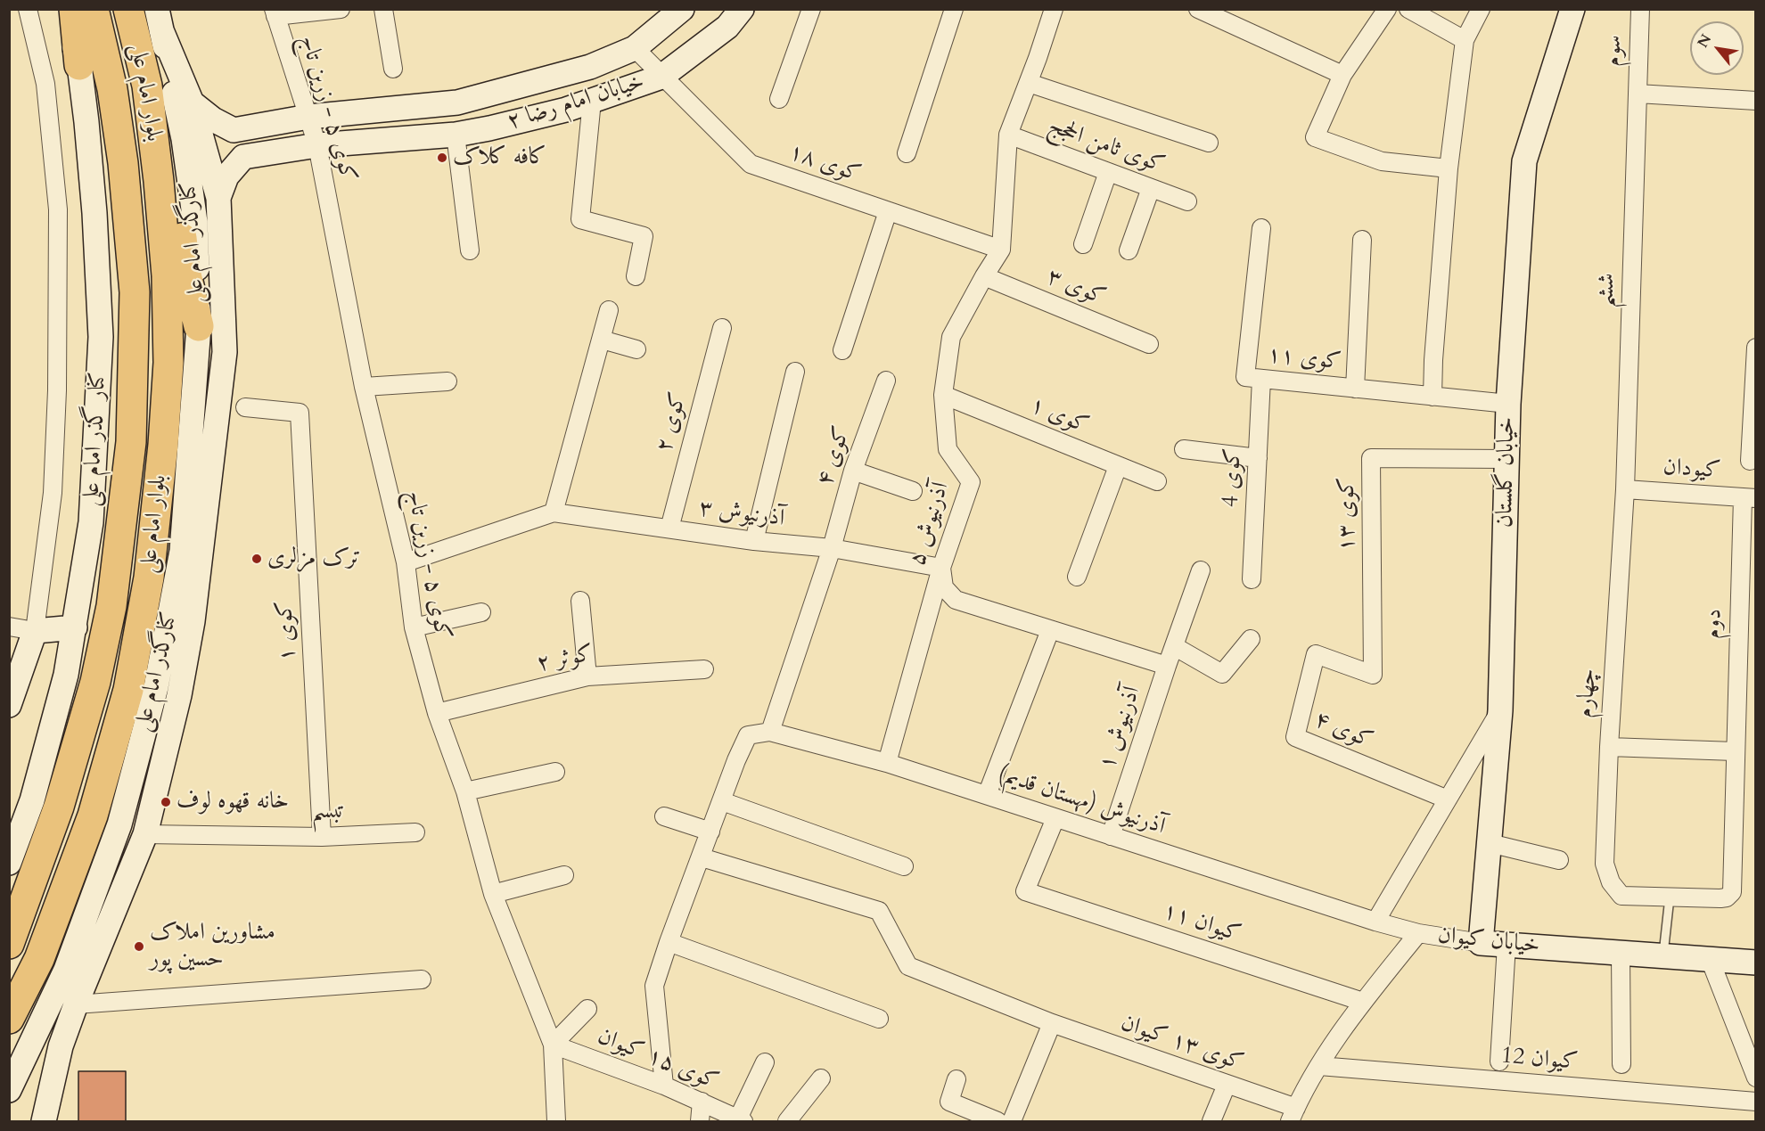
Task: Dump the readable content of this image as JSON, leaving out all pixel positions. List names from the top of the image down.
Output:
{
  "streets": {
    "highway": ["بلوار امام علی"],
    "street": [
      "سوم",
      "خیابان امام رضا ۲",
      "کوی ۵ - زرین تاج",
      "کوی ثامن الحجج",
      "کوی ۱۸",
      "کنارگذر امام علی",
      "کوی ۳",
      "ششم",
      "کوی ۱۱",
      "کوی ۱",
      "کوی ۲",
      "کنار گذر امام علی",
      "کوی ۴",
      "کیودان",
      "خیابان گلستان",
      "کوی 4",
      "آذرنیوش ۳",
      "کوی ۱۳",
      "آذرنیوش ۵",
      "دوم",
      "کوثر ۲",
      "چهارم",
      "آذرنیوش ۱",
      "آذرنیوش (مهستان قدیم)",
      "تبسم",
      "کیوان ۱۱",
      "خیابان کیوان",
      "کوی ۱۳ کیوان",
      "کوی ۱۵ کیوان",
      "کیوان 12"
    ]
  },
  "crossings": [
    ["سوم", "ششم"],
    ["خیابان امام رضا ۲", "کوی ۵ - زرین تاج"],
    ["خیابان امام رضا ۲", "کوی ۱۸"],
    ["کوی ۵ - زرین تاج", "آذرنیوش ۳"],
    ["کوی ۵ - زرین تاج", "کوثر ۲"],
    ["کوی ۵ - زرین تاج", "کوی ۱۵ کیوان"],
    ["کوی ۱۸", "آذرنیوش ۵"],
    ["کوی ۳", "آذرنیوش ۵"],
    ["ششم", "کیودان"],
    ["ششم", "چهارم"],
    ["کوی ۱۱", "خیابان گلستان"],
    ["کوی ۱۱", "کوی 4"],
    ["کوی ۱", "آذرنیوش ۵"],
    ["کوی ۱", "تبسم"],
    ["کوی ۲", "آذرنیوش ۳"],
    ["کوی ۴", "آذرنیوش ۳"],
    ["کوی ۴", "کوی ۱۳"],
    ["کیودان", "دوم"],
    ["کیودان", "چهارم"],
    ["خیابان گلستان", "کوی ۱۳"],
    ["خیابان گلستان", "خیابان کیوان"],
    ["آذرنیوش ۳", "آذرنیوش ۵"],
    ["آذرنیوش ۵", "آذرنیوش (مهستان قدیم)"],
    ["دوم", "چهارم"],
    ["آذرنیوش ۱", "آذرنیوش (مهستان قدیم)"],
    ["آذرنیوش (مهستان قدیم)", "کیوان ۱۱"],
    ["آذرنیوش (مهستان قدیم)", "خیابان کیوان"],
    ["کیوان ۱۱", "خیابان کیوان"],
    ["خیابان کیوان", "کوی ۱۳ کیوان"],
    ["خیابان کیوان", "کیوان 12"]
  ],
  "places": [
    "کافه کلاک",
    "ترک مزلری",
    "خانه قهوه لوف",
    "مشاورین املاک حسین پور"
  ],
  "north": "top left"
}
